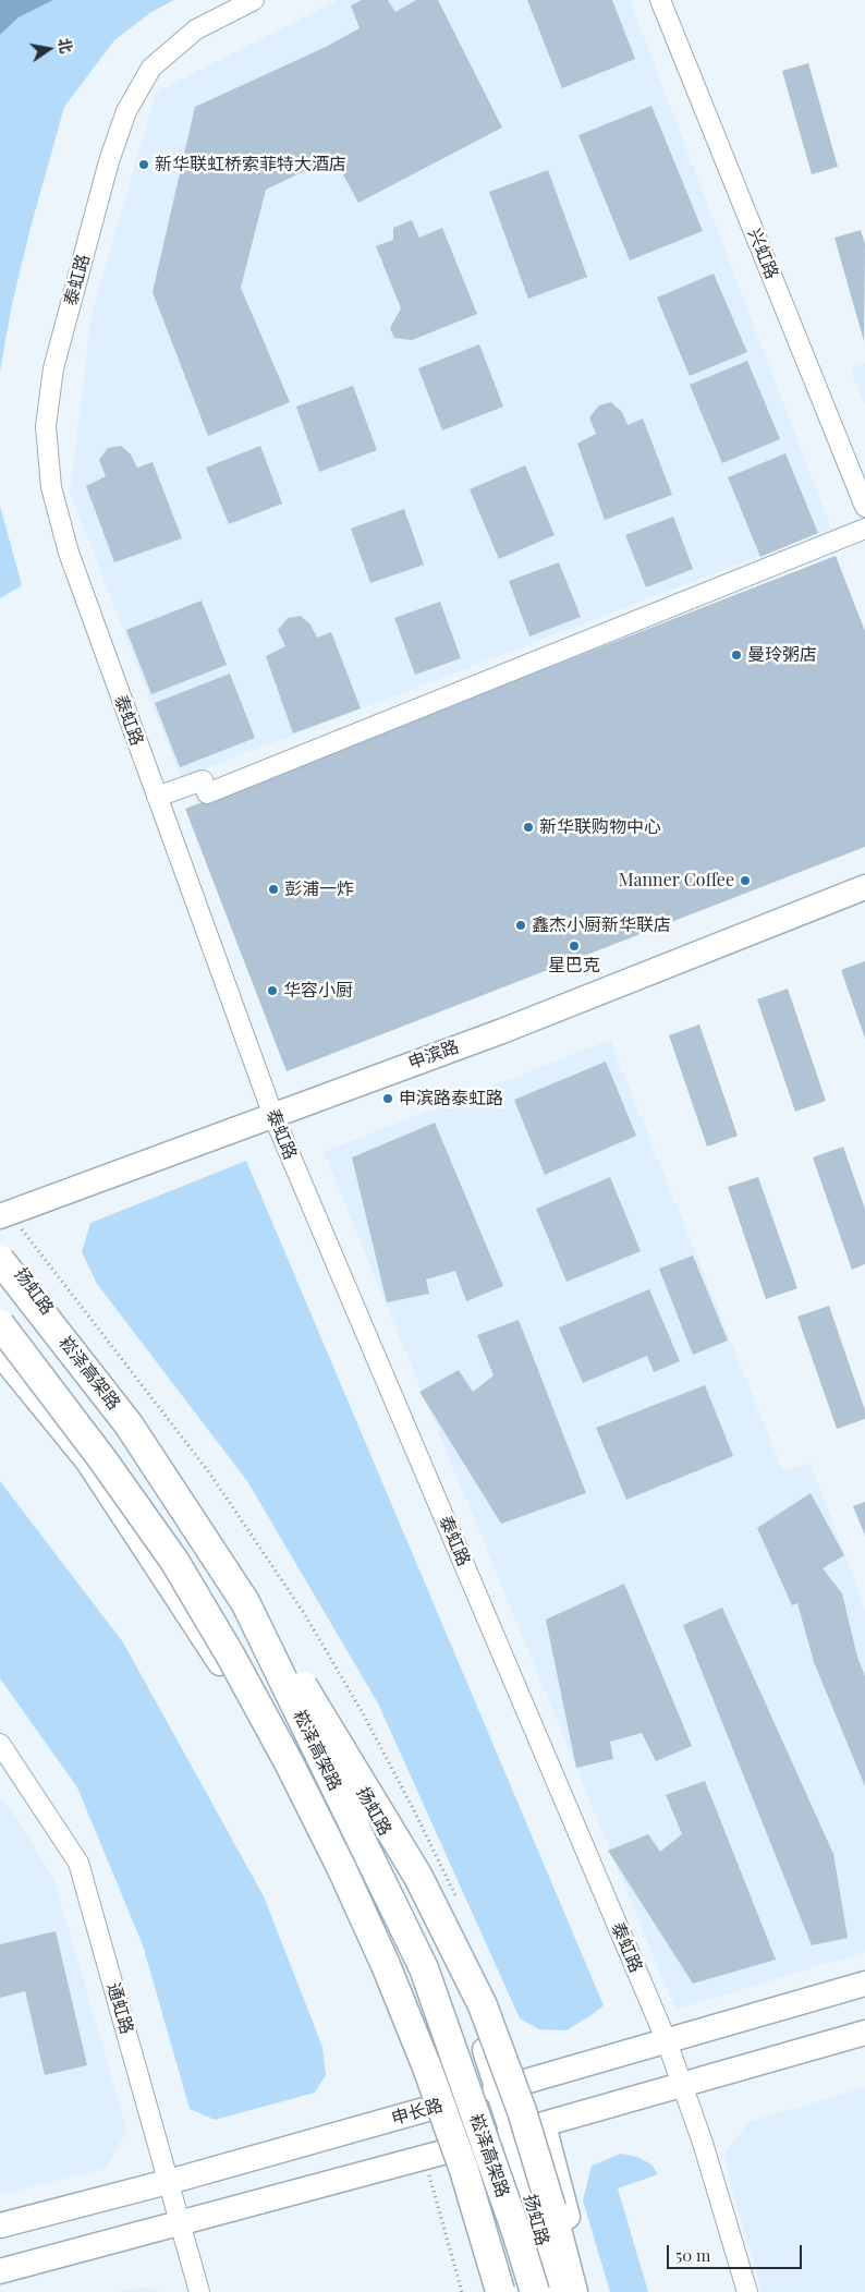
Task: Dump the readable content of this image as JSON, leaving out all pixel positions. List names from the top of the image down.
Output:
{
  "streets": {
    "highway": ["崧泽高架路"],
    "main road": ["申滨路", "扬虹路", "申长路"],
    "street": ["兴虹路", "泰虹路", "通虹路"]
  },
  "crossings": [
    ["泰虹路", "申滨路"],
    ["泰虹路", "申长路"],
    ["扬虹路", "申长路"],
    ["通虹路", "申长路"]
  ],
  "places": [
    "新华联虹桥索菲特大酒店",
    "曼玲粥店",
    "新华联购物中心",
    "Manner Coffee",
    "彭浦一炸",
    "鑫杰小厨新华联店",
    "星巴克",
    "华容小厨",
    "申滨路泰虹路"
  ],
  "scale_bar": "50 m",
  "north": "right"
}
